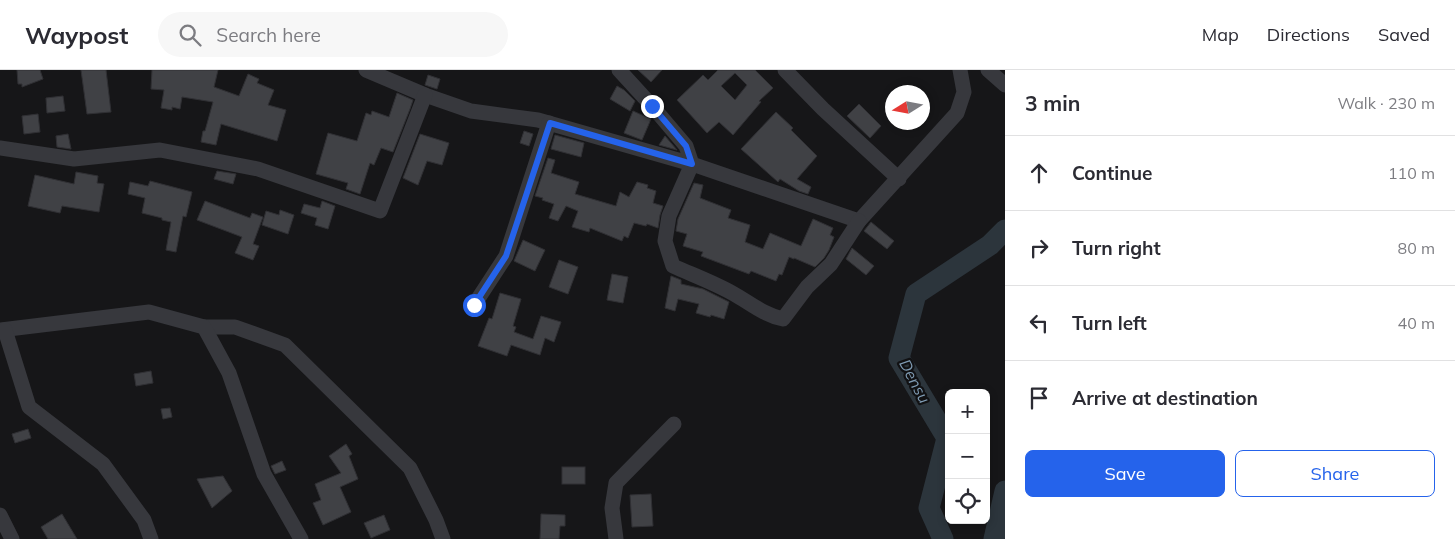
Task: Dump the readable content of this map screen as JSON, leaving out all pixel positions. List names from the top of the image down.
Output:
{
  "water": ["Densu"],
  "north": "left",
  "page": {
    "header": "Waypost",
    "search": "Search here",
    "nav": ["Map", "Directions", "Saved"],
    "heading": ["3 min", "Walk · 230 m"],
    "list": [
      ["Continue", "110 m"],
      ["Turn right", "80 m"],
      ["Turn left", "40 m"],
      "Arrive at destination"
    ],
    "map_buttons": ["+", "−"],
    "buttons": ["Save", "Share"]
  }
}
